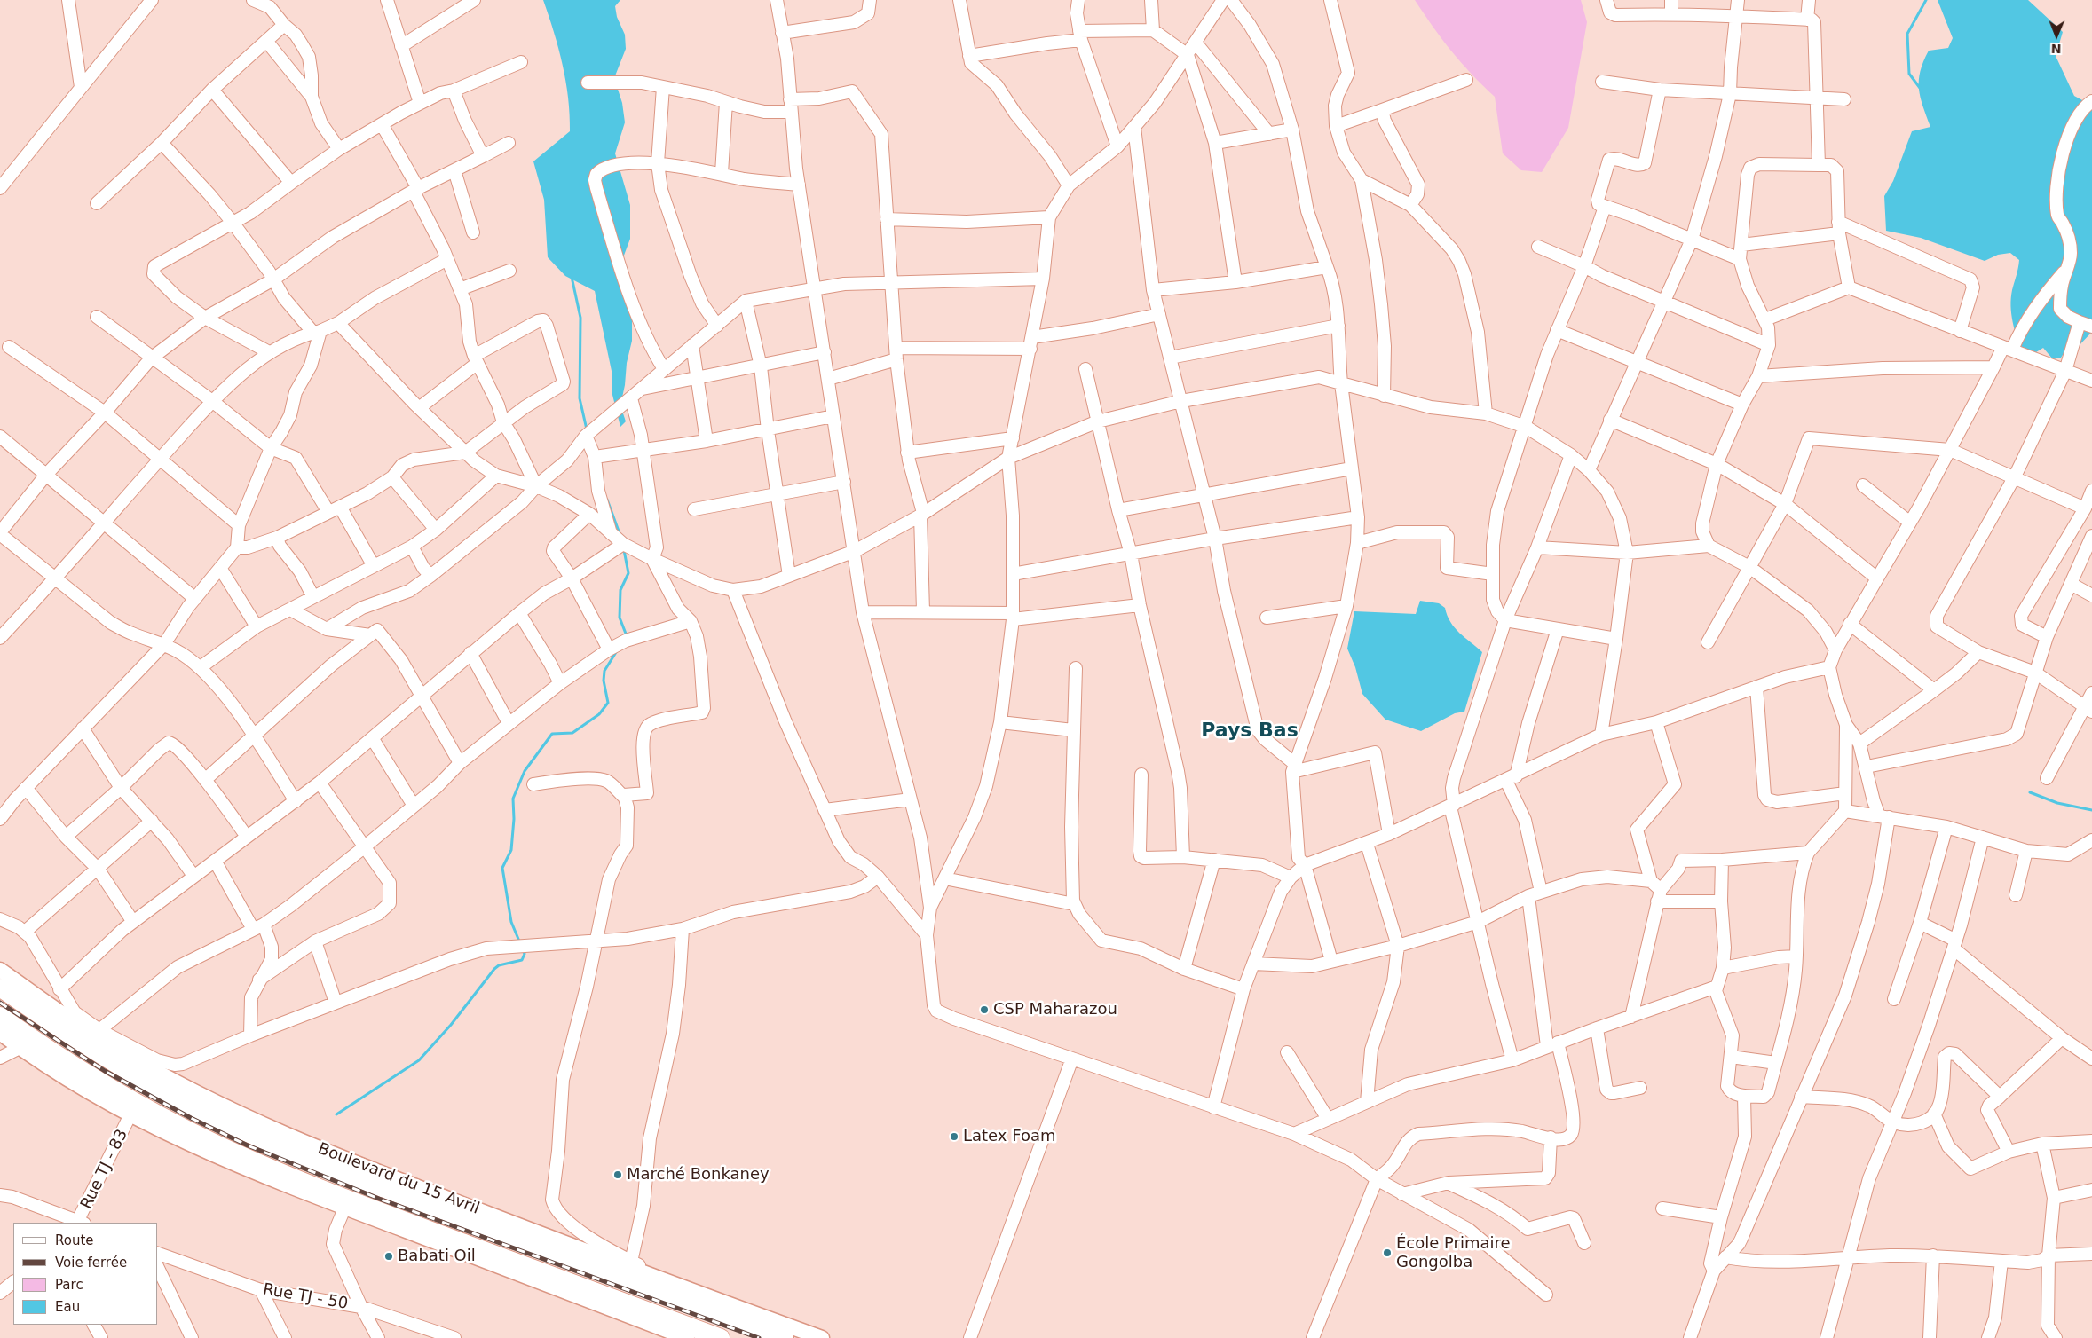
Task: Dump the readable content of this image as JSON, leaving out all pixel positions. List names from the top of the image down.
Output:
{
  "streets": {
    "highway": ["Boulevard du 15 Avril"],
    "street": ["Rue TJ - 83", "Rue TJ - 50"]
  },
  "districts": ["Pays Bas"],
  "places": [
    "CSP Maharazou",
    "Latex Foam",
    "Marché Bonkaney",
    "École Primaire Gongolba",
    "Babati Oil"
  ],
  "legend": [
    "Route",
    "Voie ferrée",
    "Parc",
    "Eau"
  ],
  "north": "bottom"
}
